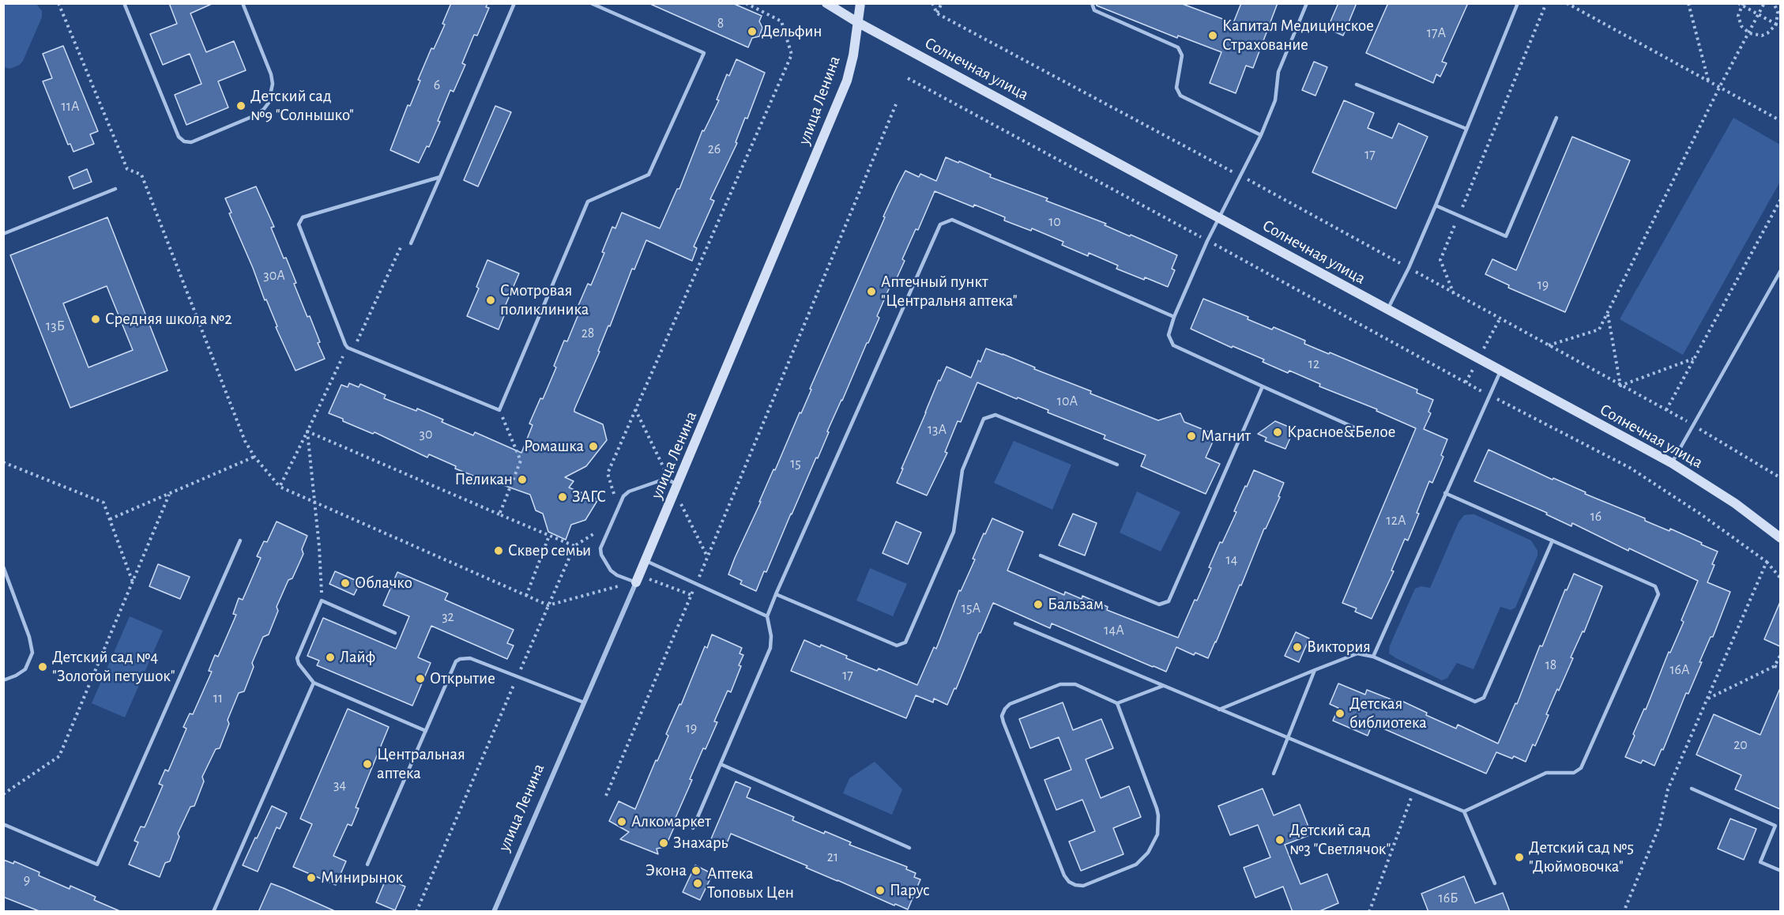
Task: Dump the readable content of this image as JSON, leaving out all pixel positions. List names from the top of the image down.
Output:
{
  "streets": {
    "street": ["Солнечная улица", "улица Ленина"]
  },
  "crossings": [
    ["Солнечная улица", "улица Ленина"]
  ],
  "places": [
    "Дельфин",
    "Капитал Медицинское Страхование",
    "Детский сад №9 \"Солнышко\"",
    "Аптечный пункт \"Центральня аптека\"",
    "Смотровая поликлиника",
    "Средняя школа №2",
    "Красное&Белое",
    "Магнит",
    "Ромашка",
    "Пеликан",
    "ЗАГС",
    "Сквер семьи",
    "Облачко",
    "Бальзам",
    "Виктория",
    "Лайф",
    "Детский сад №4 \"Золотой петушок\"",
    "Открытие",
    "Детская библиотека",
    "Центральная аптека",
    "Алкомаркет",
    "Детский сад №3 \"Светлячок\"",
    "Знахарь",
    "Детский сад №5 \"Дюймовочка\"",
    "Экона",
    "Минирынок",
    "Аптека Топовых Цен",
    "Парус"
  ],
  "house_numbers": [
    "8",
    "17А",
    "6",
    "11А",
    "26",
    "17",
    "10",
    "30А",
    "19",
    "13Б",
    "28",
    "12",
    "10А",
    "13А",
    "30",
    "15",
    "16",
    "12А",
    "14",
    "15А",
    "32",
    "14А",
    "18",
    "16А",
    "17",
    "11",
    "19",
    "20",
    "34",
    "21",
    "9",
    "16Б"
  ]
}
